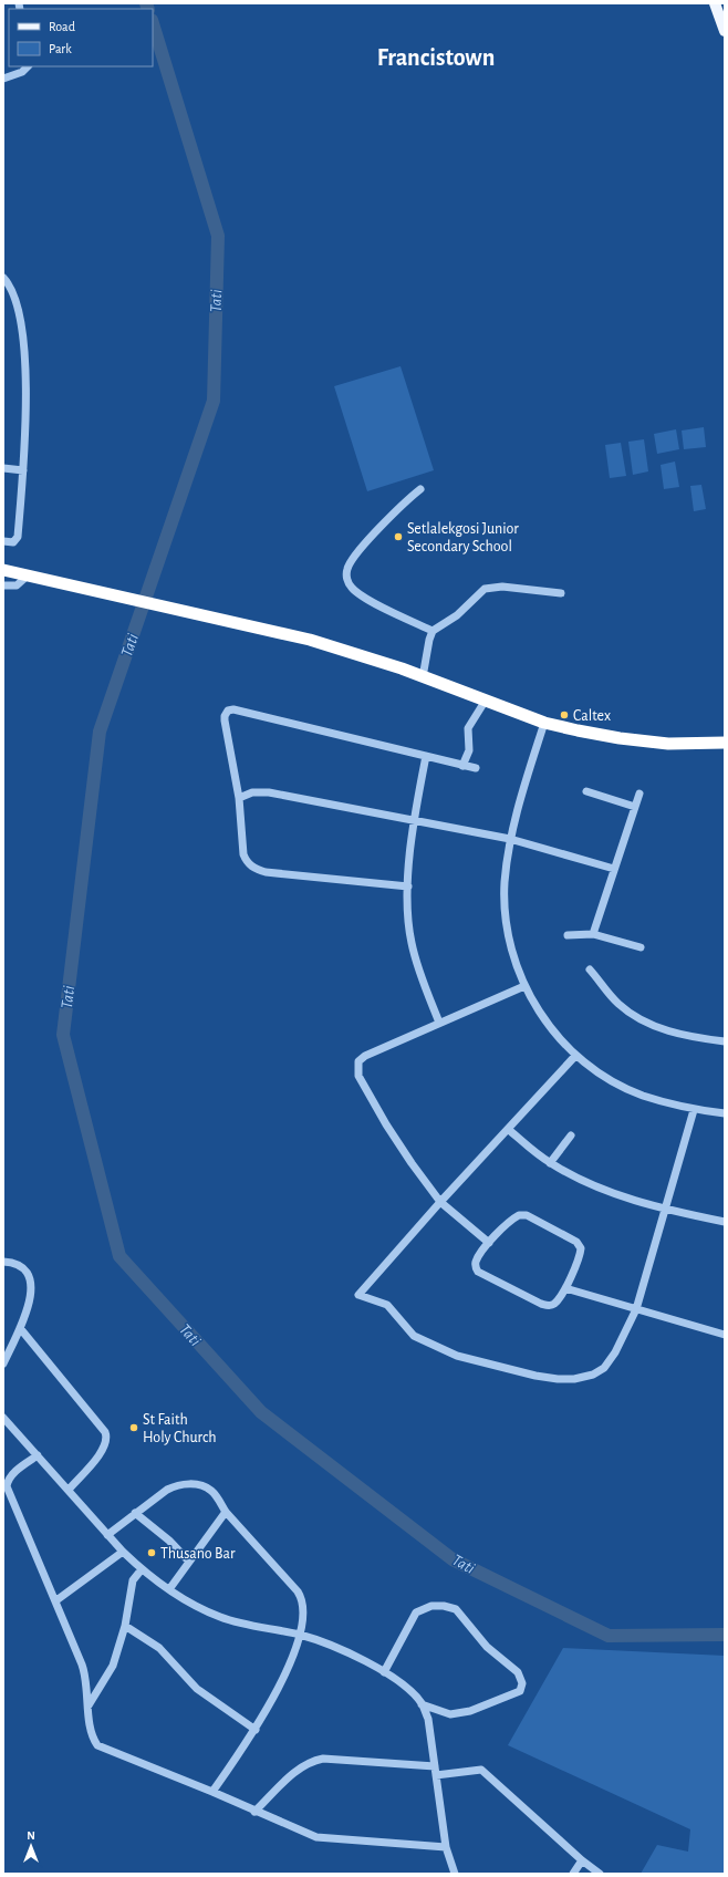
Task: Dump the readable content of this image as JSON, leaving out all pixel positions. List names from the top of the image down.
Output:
{
  "districts": ["Francistown"],
  "water": ["Tati"],
  "places": [
    "Setlalekgosi Junior Secondary School",
    "Caltex",
    "St Faith Holy Church",
    "Thusano Bar"
  ],
  "legend": ["Road", "Park"],
  "north": "top"
}
